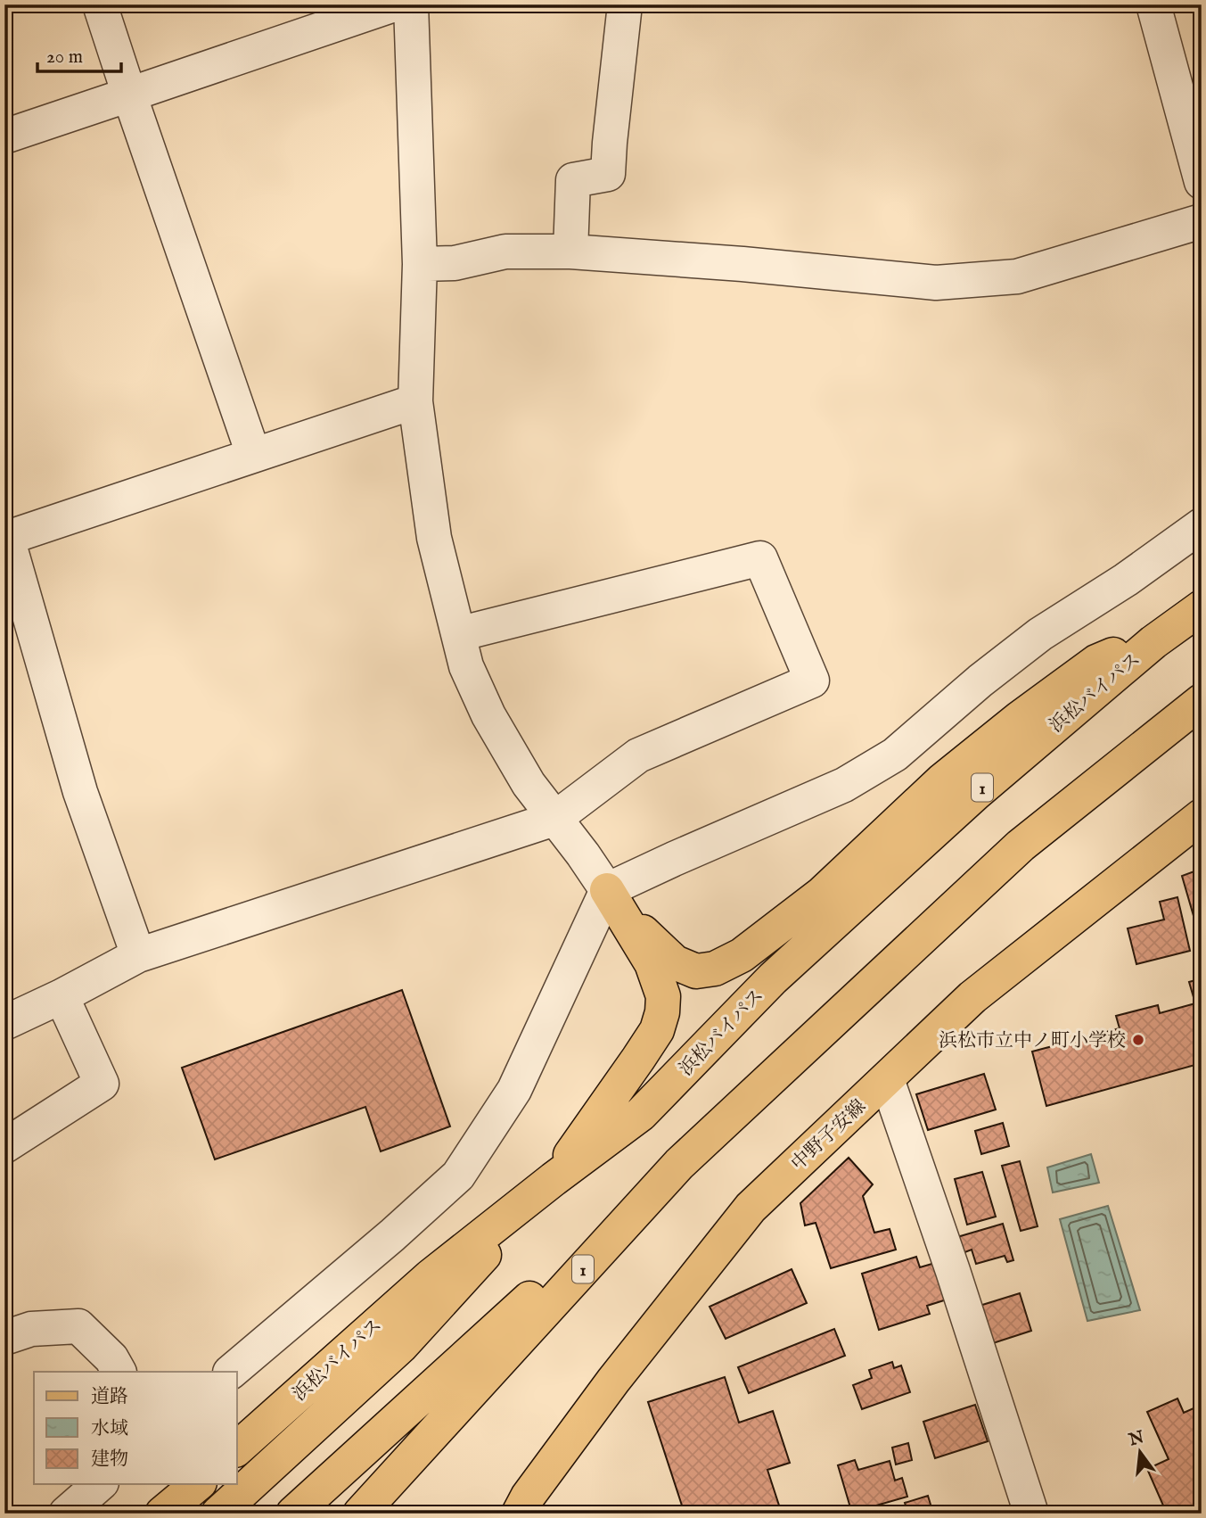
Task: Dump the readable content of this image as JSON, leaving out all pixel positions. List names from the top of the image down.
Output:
{
  "streets": {
    "main road": ["浜松バイパス", "1", "中野子安線"]
  },
  "crossings": [
    ["浜松バイパス", "1"]
  ],
  "places": ["浜松市立中ノ町小学校"],
  "legend": ["道路", "水域", "建物"],
  "scale_bar": "20 m",
  "north": "top"
}
